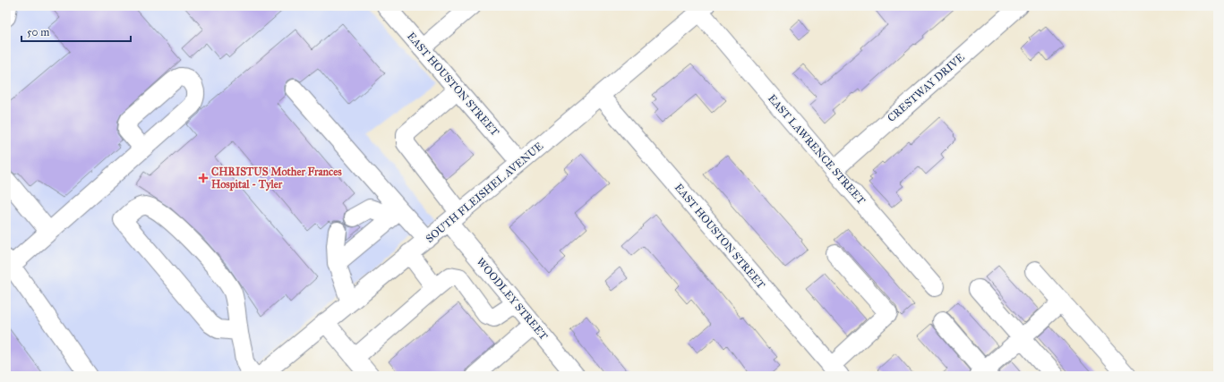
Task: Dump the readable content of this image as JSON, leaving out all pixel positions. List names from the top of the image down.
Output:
{
  "streets": {
    "street": [
      "EAST HOUSTON STREET",
      "CRESTWAY DRIVE",
      "EAST LAWRENCE STREET",
      "SOUTH FLEISHEL AVENUE",
      "WOODLEY STREET"
    ]
  },
  "crossings": [
    ["EAST HOUSTON STREET", "SOUTH FLEISHEL AVENUE"],
    ["EAST HOUSTON STREET", "WOODLEY STREET"],
    ["CRESTWAY DRIVE", "EAST LAWRENCE STREET"],
    ["EAST LAWRENCE STREET", "SOUTH FLEISHEL AVENUE"],
    ["SOUTH FLEISHEL AVENUE", "WOODLEY STREET"]
  ],
  "places": {
    "health": ["CHRISTUS Mother Frances Hospital - Tyler"]
  },
  "scale_bar": "50 m"
}
